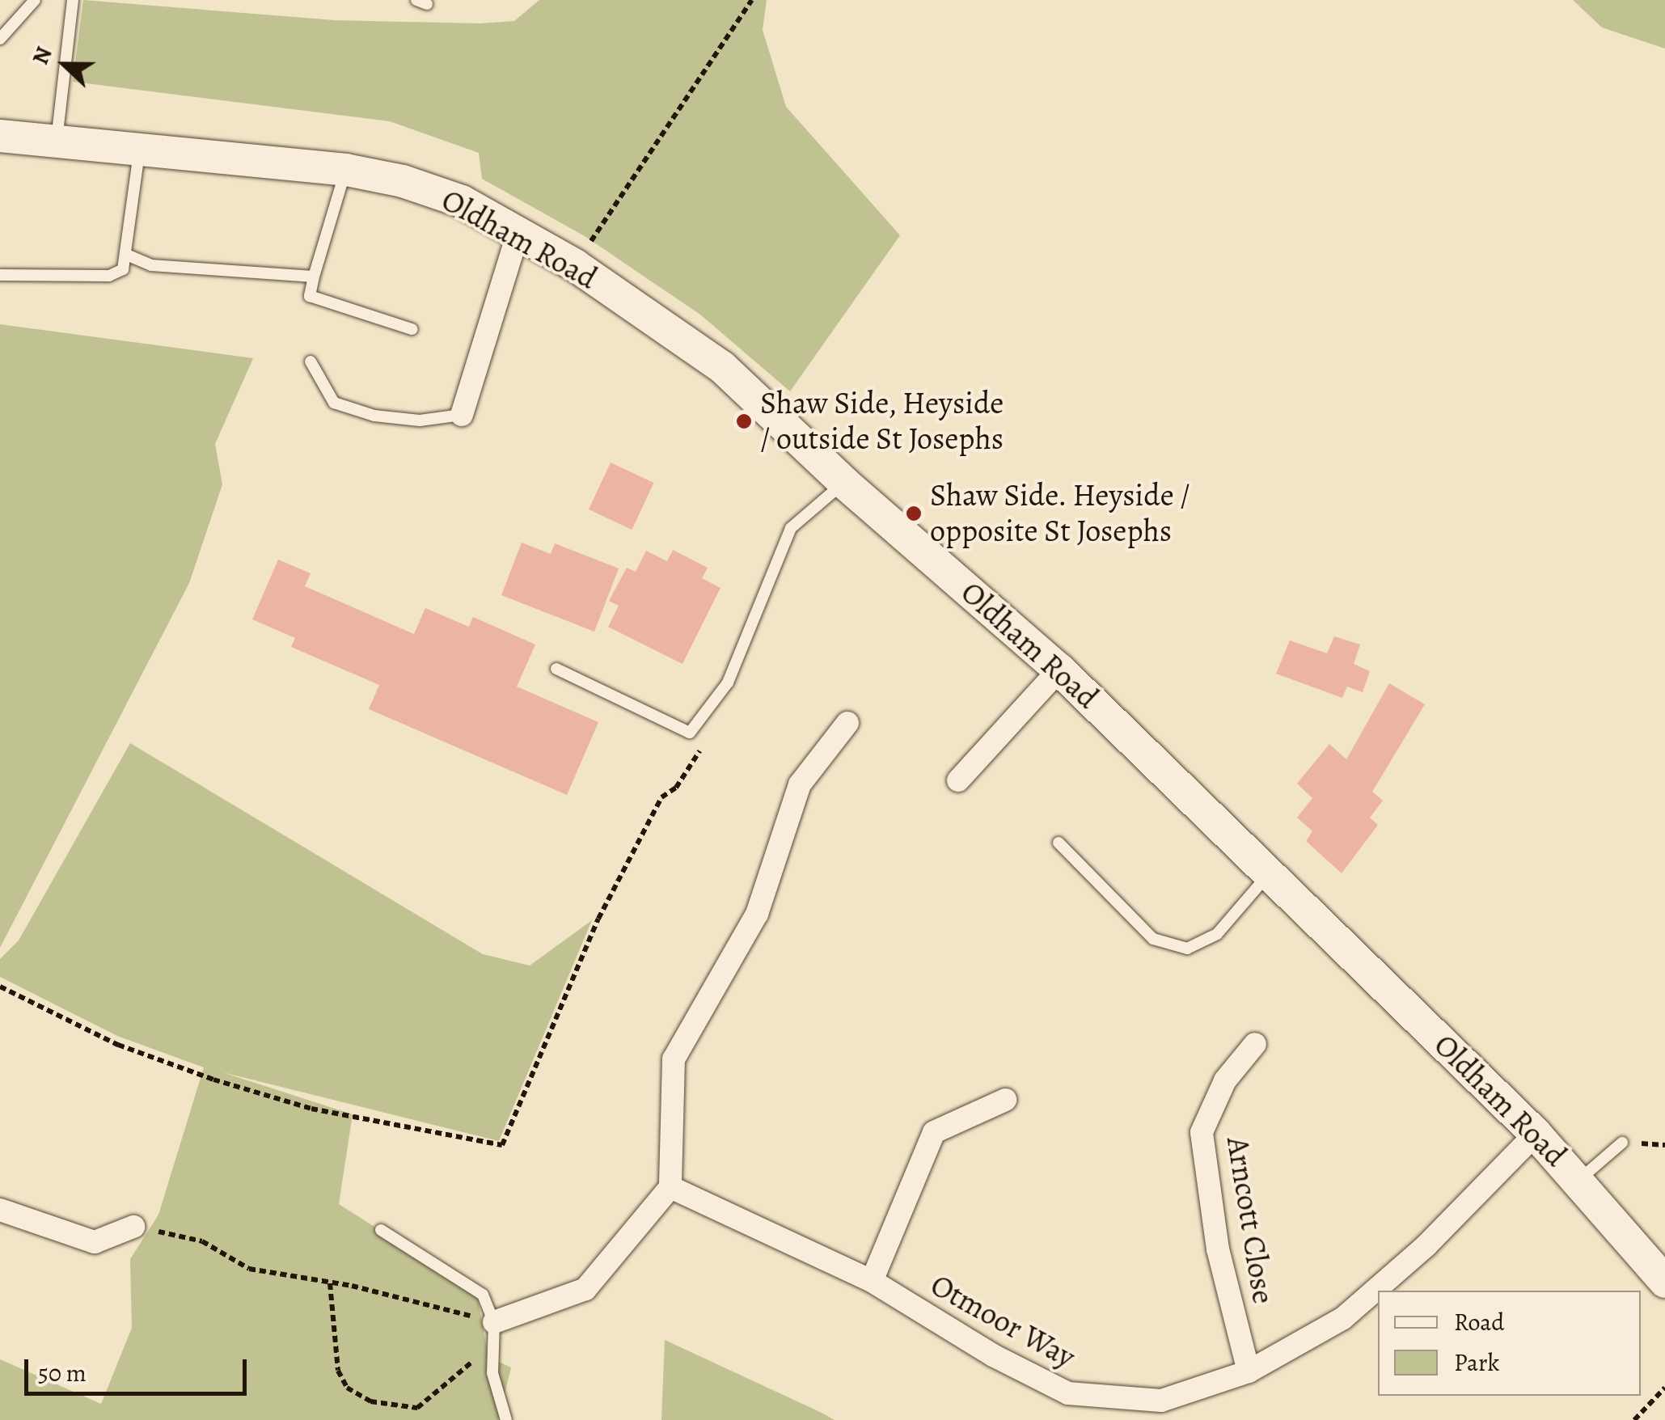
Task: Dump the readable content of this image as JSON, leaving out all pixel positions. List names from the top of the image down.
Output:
{
  "streets": {
    "main road": ["Oldham Road"],
    "street": ["Arncott Close", "Otmoor Way"]
  },
  "crossings": [
    ["Oldham Road", "Otmoor Way"],
    ["Arncott Close", "Otmoor Way"]
  ],
  "places": ["Shaw Side, Heyside / outside St Josephs", "Shaw Side. Heyside / opposite St Josephs"],
  "legend": ["Road", "Park"],
  "scale_bar": "50 m",
  "north": "left"
}
